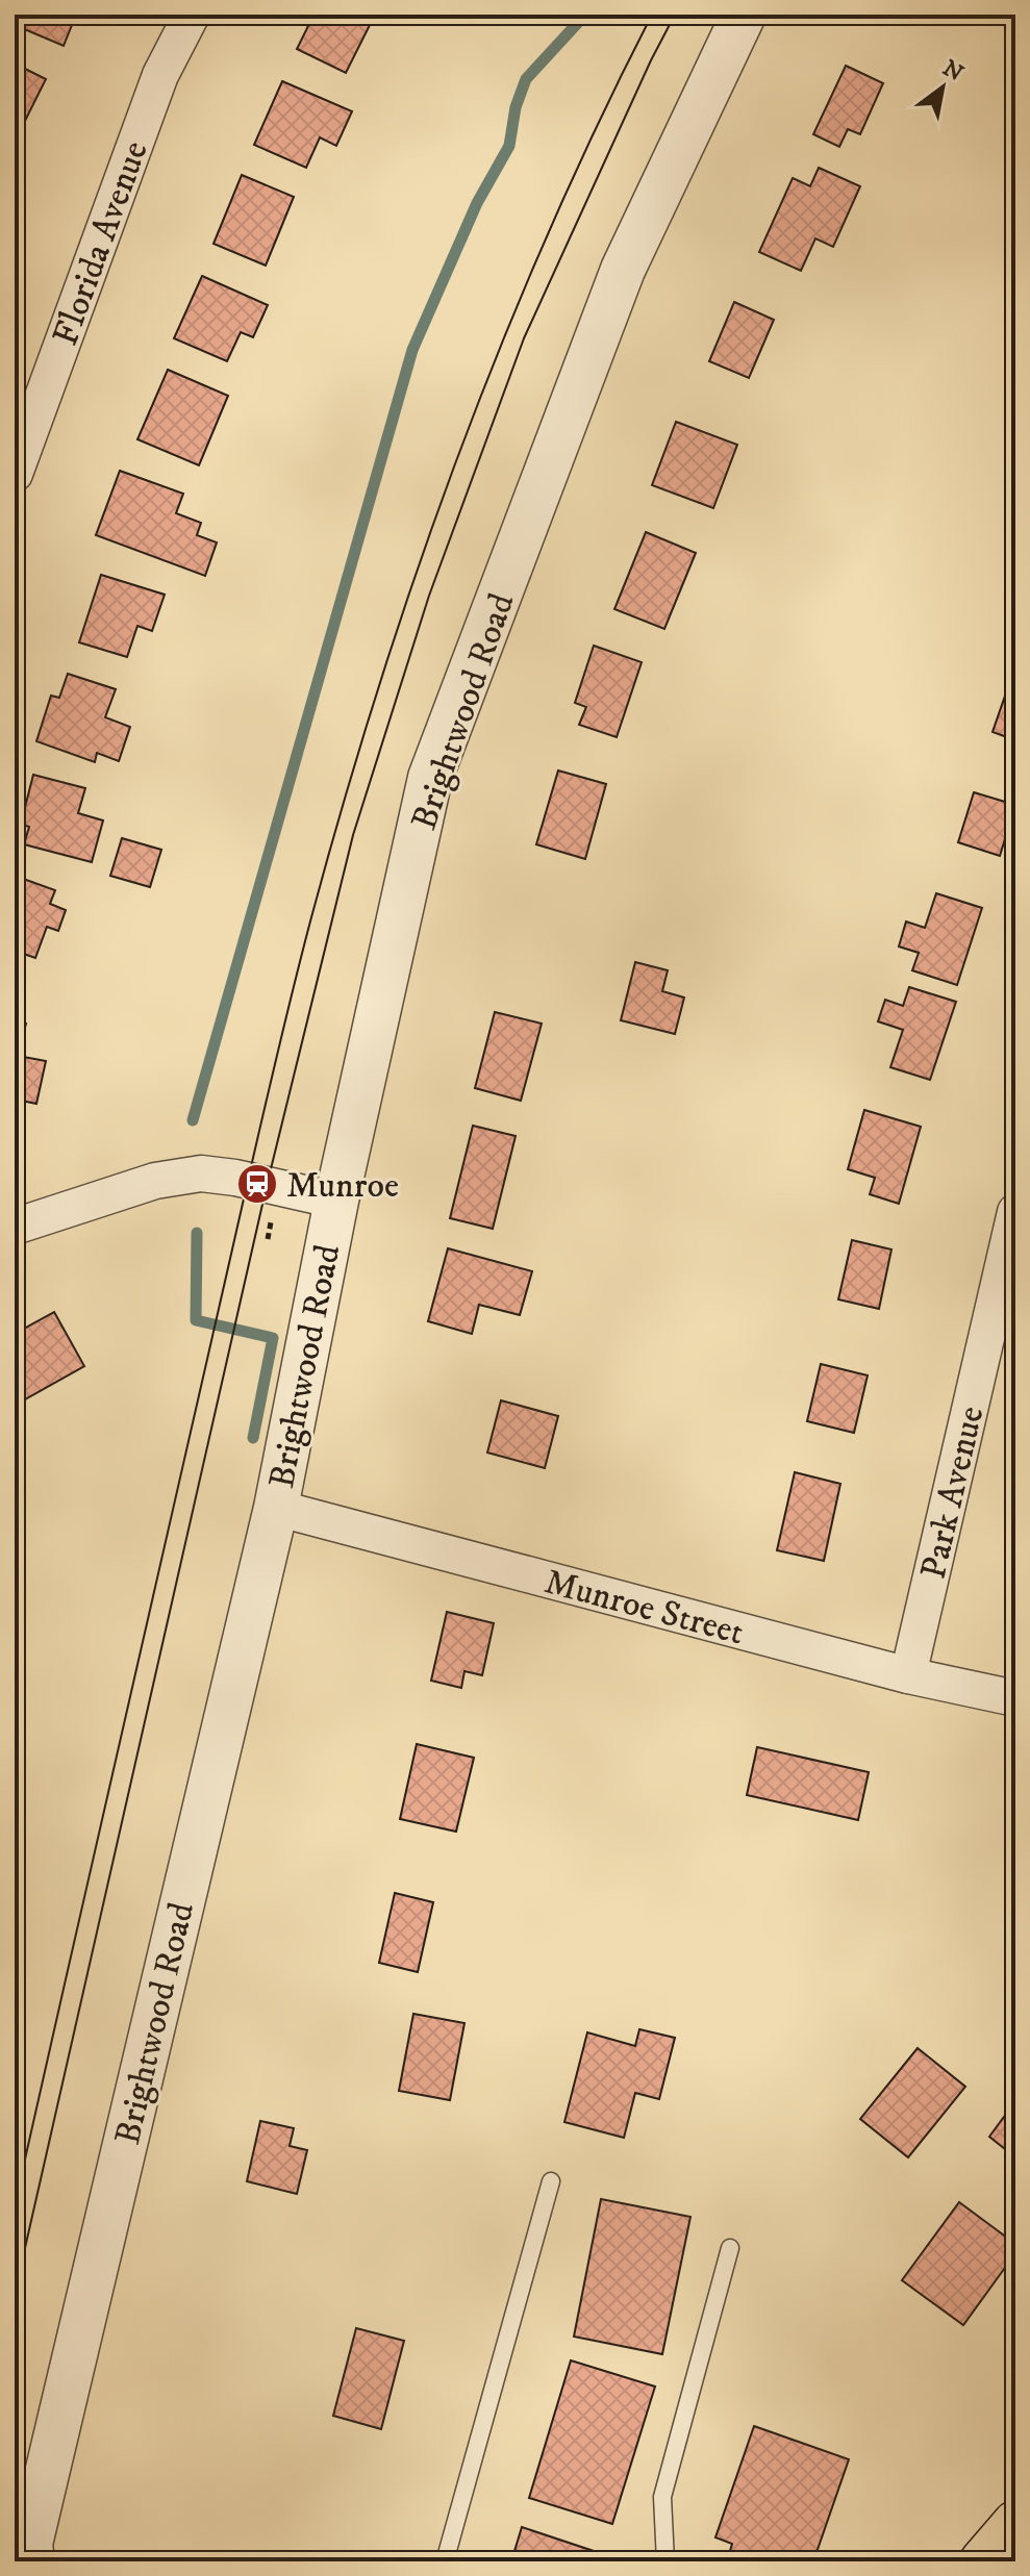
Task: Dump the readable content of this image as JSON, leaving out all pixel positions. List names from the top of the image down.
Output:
{
  "streets": {
    "street": [
      "Florida Avenue",
      "Brightwood Road",
      "Park Avenue",
      "Munroe Street"
    ]
  },
  "crossings": [
    ["Brightwood Road", "Munroe Street"],
    ["Park Avenue", "Munroe Street"]
  ],
  "places": {
    "station": ["Munroe"]
  },
  "north": "top right"
}
